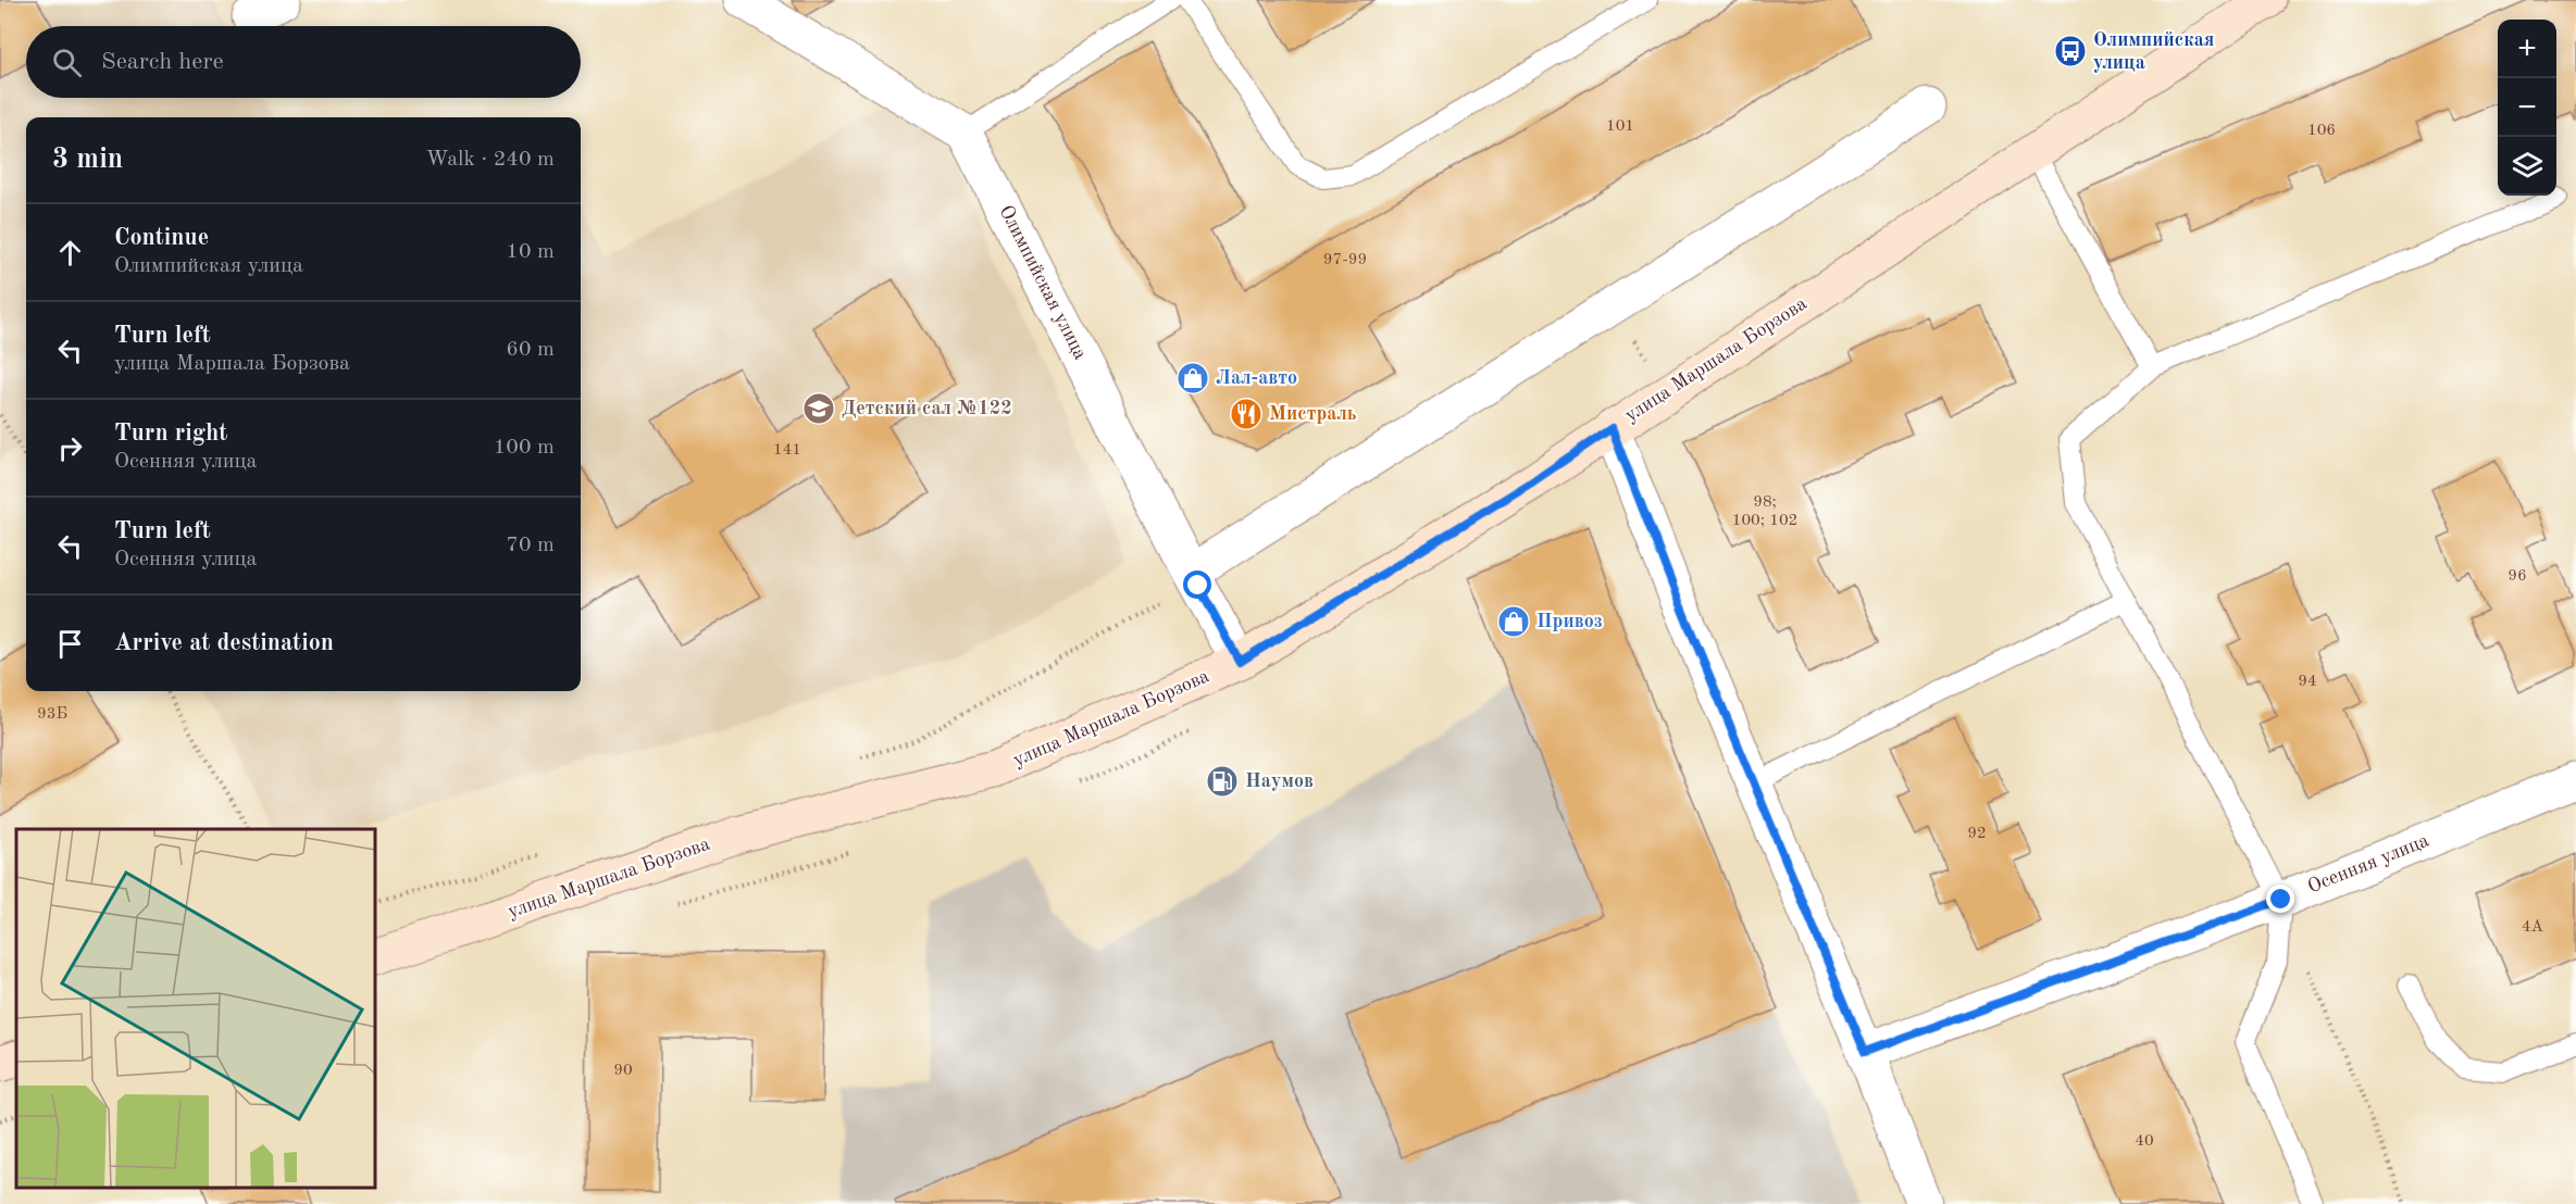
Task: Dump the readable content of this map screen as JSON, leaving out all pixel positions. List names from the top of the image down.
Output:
{
  "streets": {
    "main road": ["улица Маршала Борзова"],
    "street": ["Олимпийская улица", "Осенняя улица"]
  },
  "crossings": [
    ["Олимпийская улица", "улица Маршала Борзова"]
  ],
  "places": {
    "bus stop": ["Олимпийская улица"],
    "shop": ["Лал-авто", "Привоз"],
    "school or university": ["Детский сал №122"],
    "restaurant": ["Мистраль"],
    "fuel station": ["Наумов"]
  },
  "house_numbers": [
    "101",
    "106",
    "97-99",
    "141",
    "98; 100; 102",
    "96",
    "94",
    "93Б",
    "92",
    "4А",
    "90",
    "40"
  ],
  "page": {
    "map_buttons": ["+", "−"],
    "search": "Search here",
    "heading": ["3 min", "Walk · 240 m"],
    "list": [
      ["Continue", "Олимпийская улица", "10 m"],
      ["Turn left", "улица Маршала Борзова", "60 m"],
      ["Turn right", "Осенняя улица", "100 m"],
      ["Turn left", "Осенняя улица", "70 m"],
      "Arrive at destination"
    ]
  }
}
